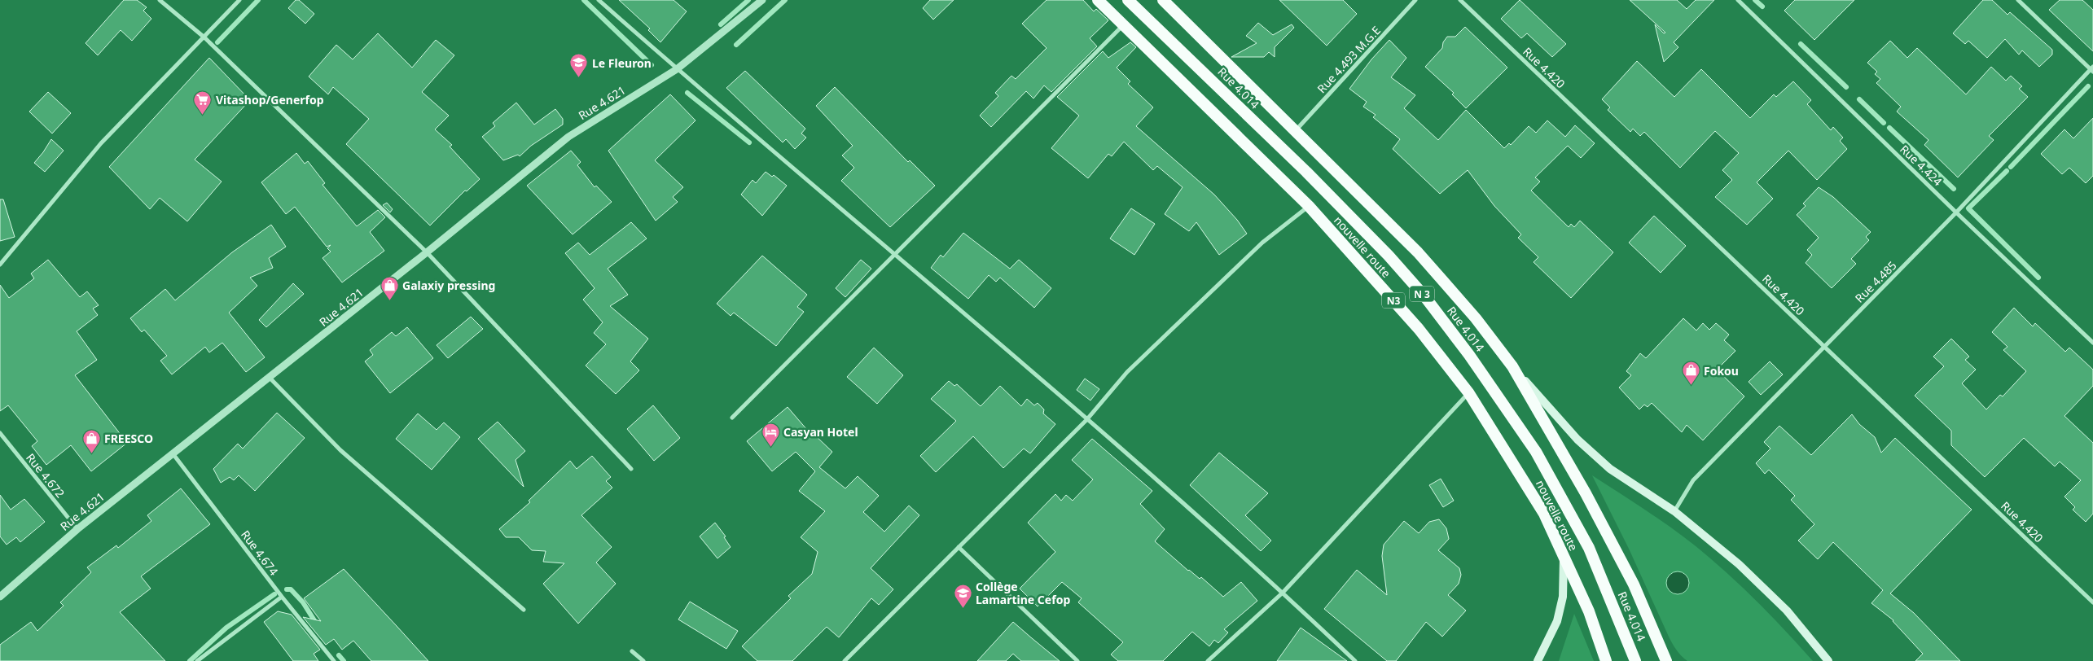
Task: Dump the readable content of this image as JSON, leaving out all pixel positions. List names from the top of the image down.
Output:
{
  "streets": {
    "highway": [
      "Rue 4.014",
      "nouvelle route",
      "N 3",
      "N3"
    ],
    "street": [
      "Rue 4.493 M.G.E",
      "Rue 4.420",
      "Rue 4.621",
      "Rue 4.424",
      "Rue 4.485",
      "Rue 4.672",
      "Rue 4.674"
    ]
  },
  "crossings": [
    ["Rue 4.420", "Rue 4.485"],
    ["Rue 4.621", "Rue 4.672"],
    ["Rue 4.621", "Rue 4.674"],
    ["Rue 4.424", "Rue 4.485"]
  ],
  "places": {
    "school or university": ["Le Fleuron", "Collège Lamartine Cefop"],
    "supermarket": ["Vitashop/Generfop"],
    "shop": ["Galaxiy pressing", "Fokou", "FREESCO"],
    "hotel": ["Casyan Hotel"]
  }
}
